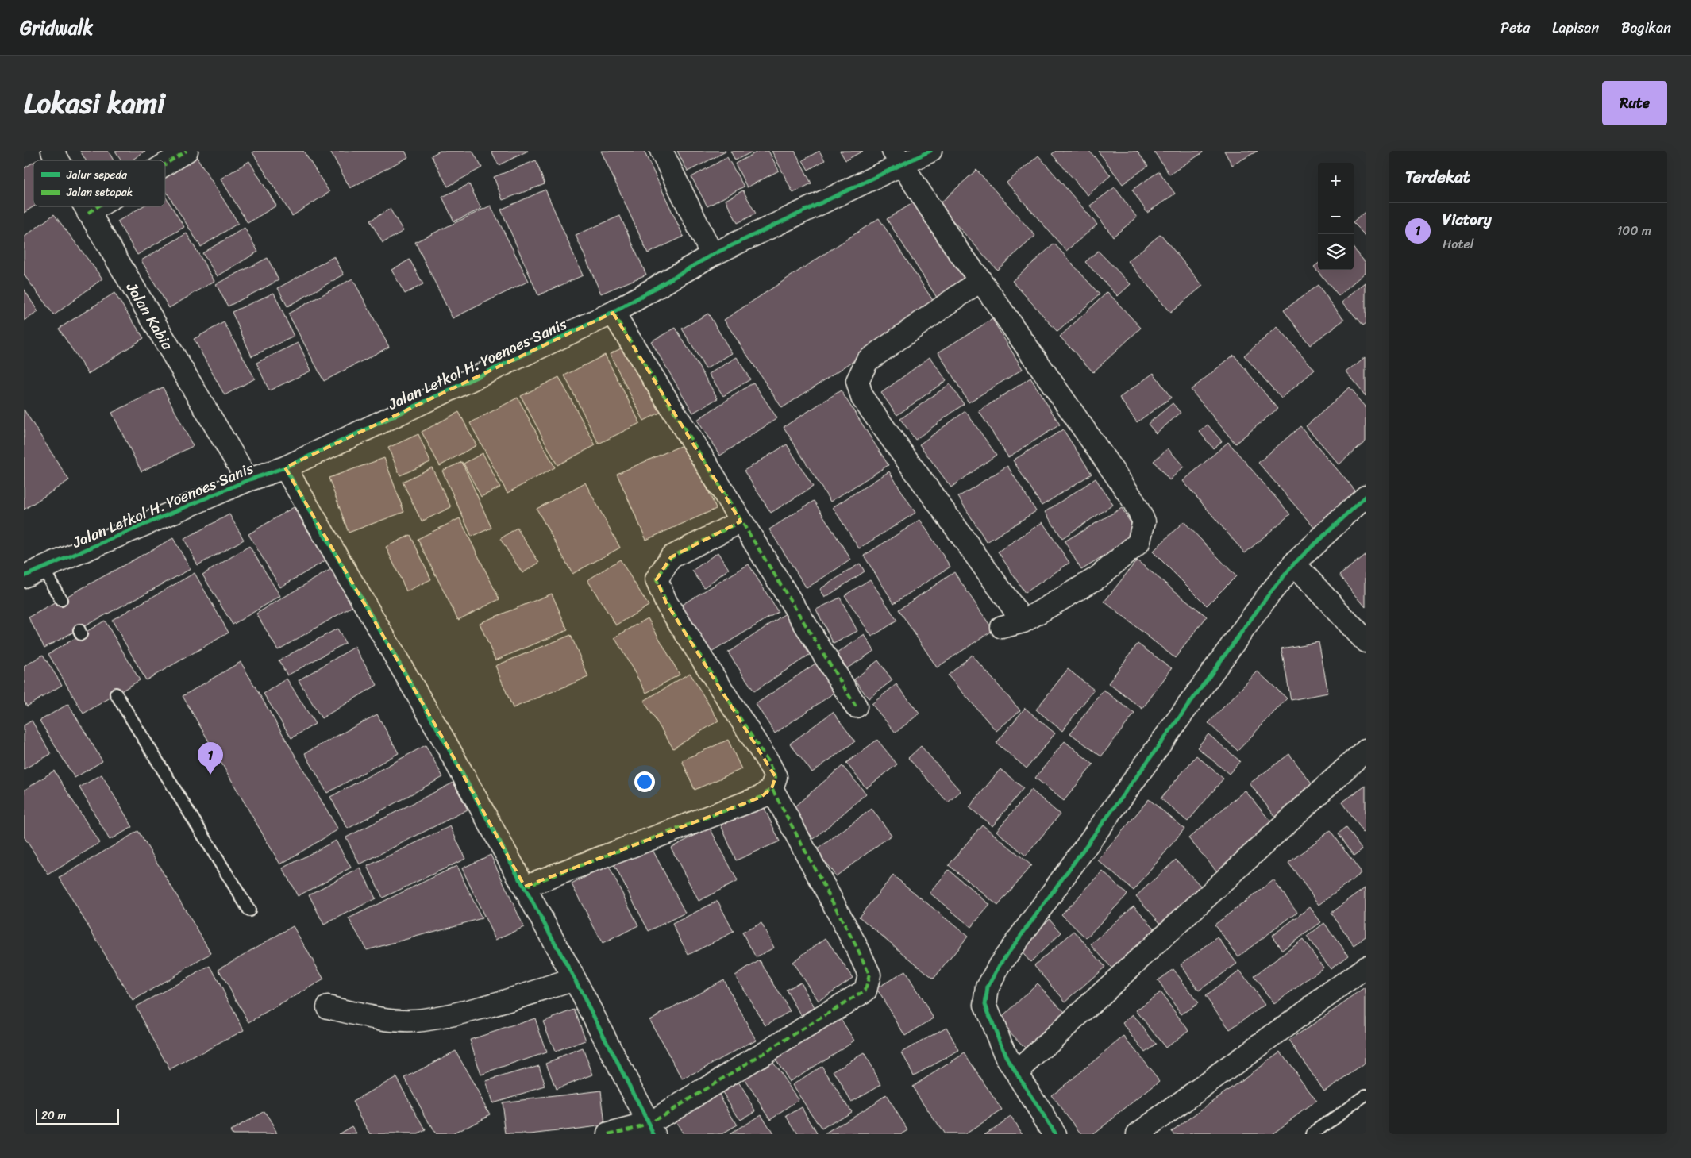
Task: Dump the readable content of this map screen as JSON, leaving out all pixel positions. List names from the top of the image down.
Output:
{
  "streets": {
    "street": ["Jalan Kabia", "Jalan Letkol H. Yoenoes Sanis"]
  },
  "crossings": [
    ["Jalan Kabia", "Jalan Letkol H. Yoenoes Sanis"]
  ],
  "legend": ["Jalur sepeda", "Jalan setapak"],
  "scale_bar": "20 m",
  "page": {
    "header": "Gridwalk",
    "nav": ["Peta", "Lapisan", "Bagikan"],
    "title": "Lokasi kami",
    "buttons": "Rute",
    "heading": "Terdekat",
    "map_buttons": ["+", "−"],
    "list": [
      {
        "mark": "1",
        "name": "Victory",
        "note": "Hotel",
        "value": "100 m"
      }
    ],
    "pins": "1",
    "scale": "20 m"
  }
}
